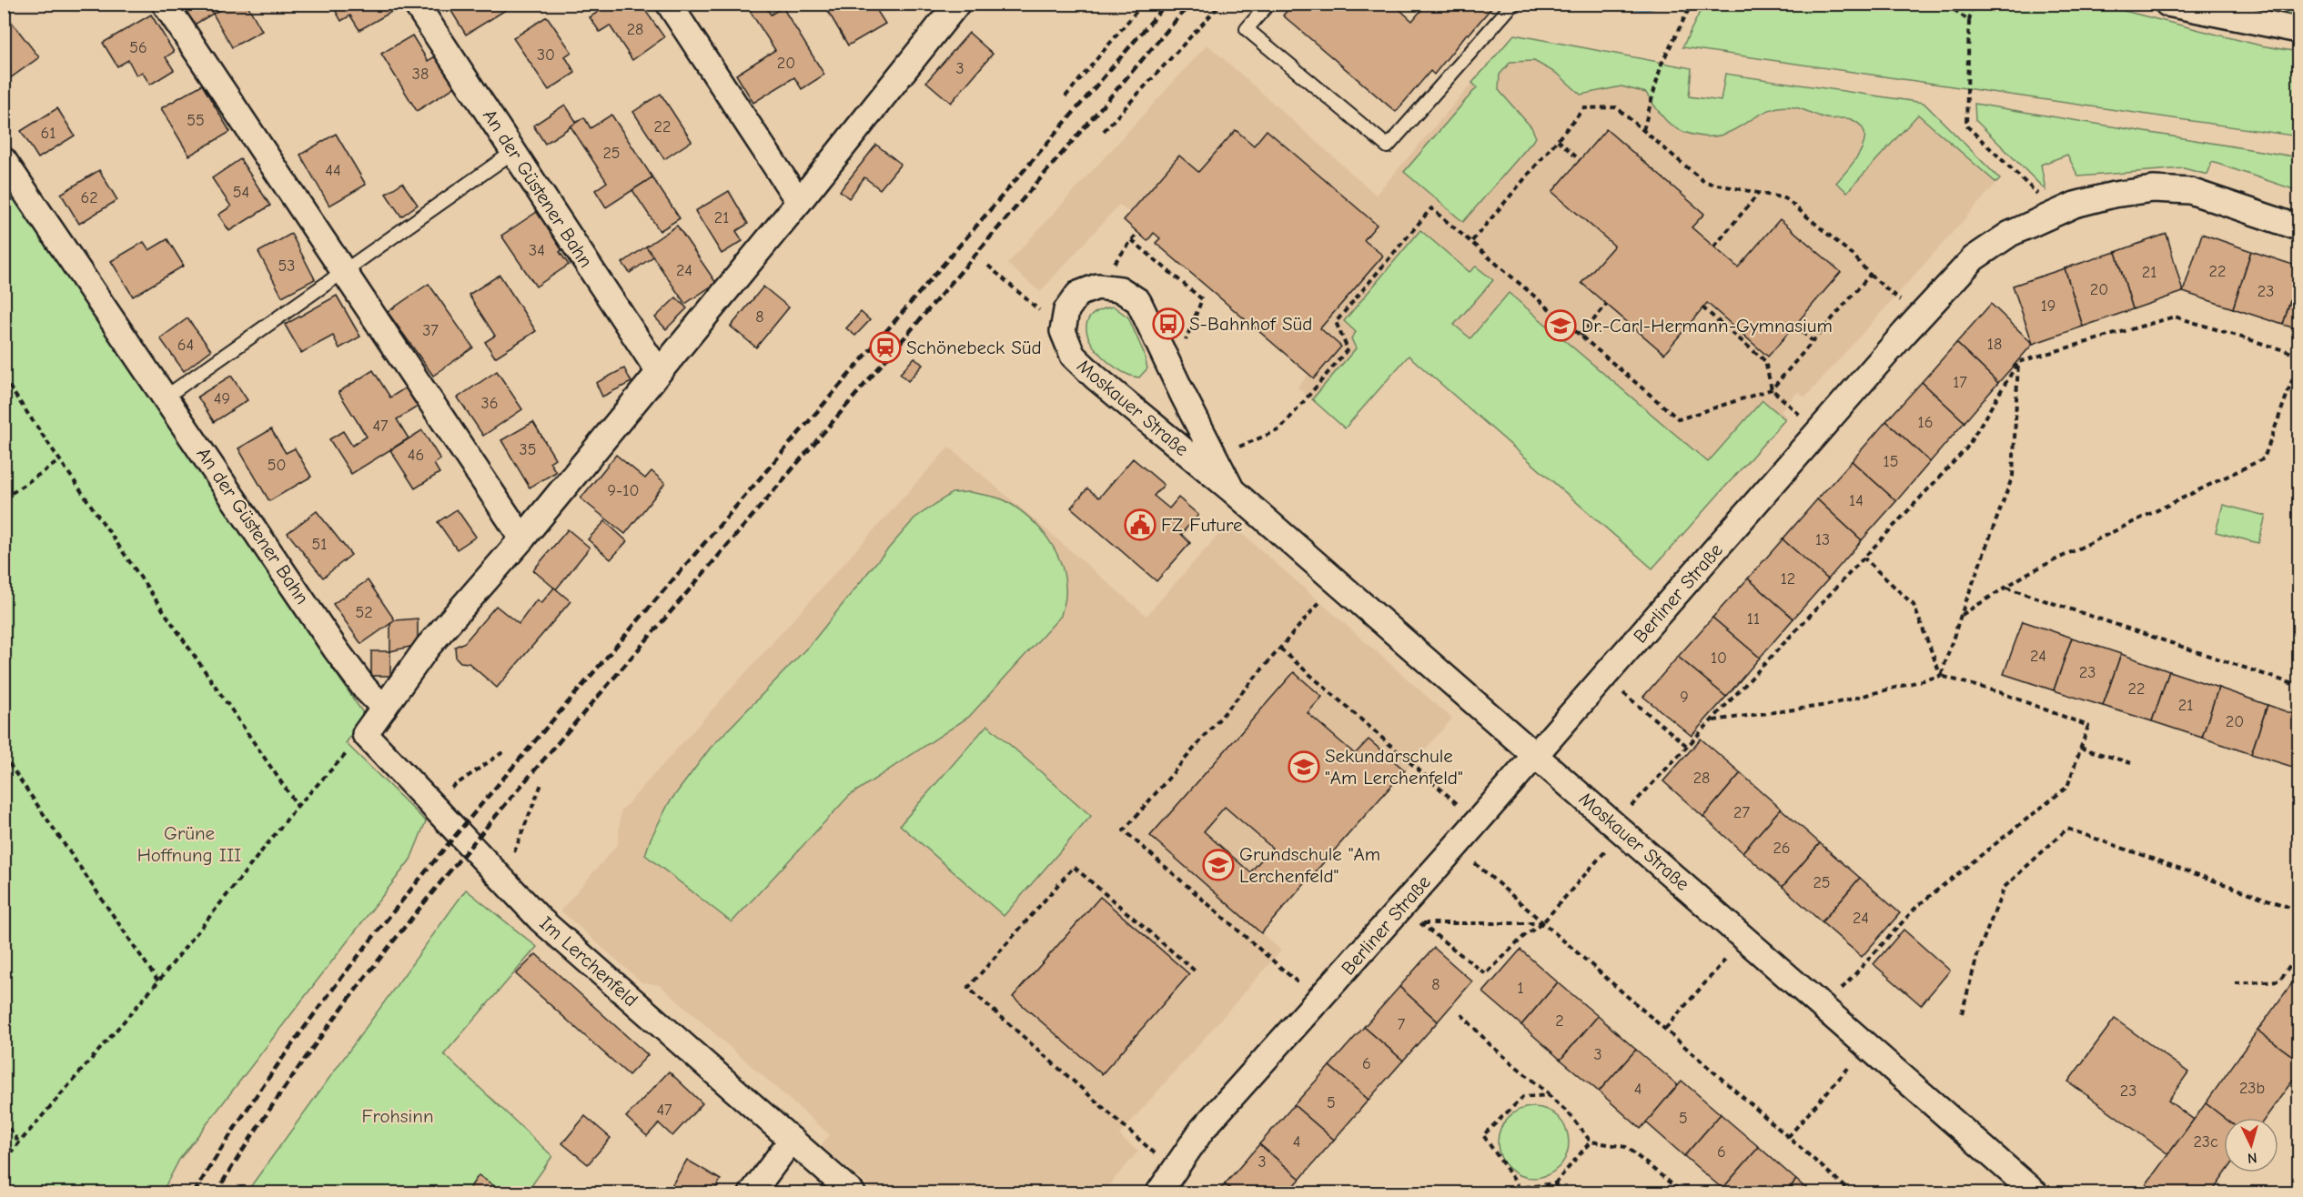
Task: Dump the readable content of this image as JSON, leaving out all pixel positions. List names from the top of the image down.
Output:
{
  "streets": {
    "street": [
      "An der Güstener Bahn",
      "Moskauer Straße",
      "Berliner Straße",
      "Im Lerchenfeld"
    ]
  },
  "crossings": [
    ["Moskauer Straße", "Berliner Straße"]
  ],
  "parks": ["Grüne Hoffnung III", "Frohsinn"],
  "places": {
    "bus stop": ["S-Bahnhof Süd"],
    "school or university": ["Dr.-Carl-Hermann-Gymnasium", "Sekundarschule \"Am Lerchenfeld\"", "Grundschule \"Am Lerchenfeld\""],
    "station": ["Schönebeck Süd"],
    "public building": ["FZ Future"]
  },
  "house_numbers": [
    "28",
    "56",
    "30",
    "20",
    "3",
    "38",
    "55",
    "22",
    "61",
    "25",
    "44",
    "54",
    "62",
    "21",
    "34",
    "53",
    "24",
    "22",
    "21",
    "20",
    "23",
    "19",
    "8",
    "37",
    "18",
    "64",
    "17",
    "49",
    "36",
    "16",
    "47",
    "35",
    "46",
    "15",
    "50",
    "9-10",
    "14",
    "13",
    "51",
    "12",
    "52",
    "11",
    "24",
    "10",
    "23",
    "22",
    "9",
    "21",
    "20",
    "28",
    "27",
    "26",
    "25",
    "24",
    "8",
    "1",
    "2",
    "7",
    "3",
    "6",
    "23b",
    "4",
    "23",
    "5",
    "47",
    "5",
    "4",
    "23c",
    "6",
    "3"
  ],
  "north": "bottom"
}
